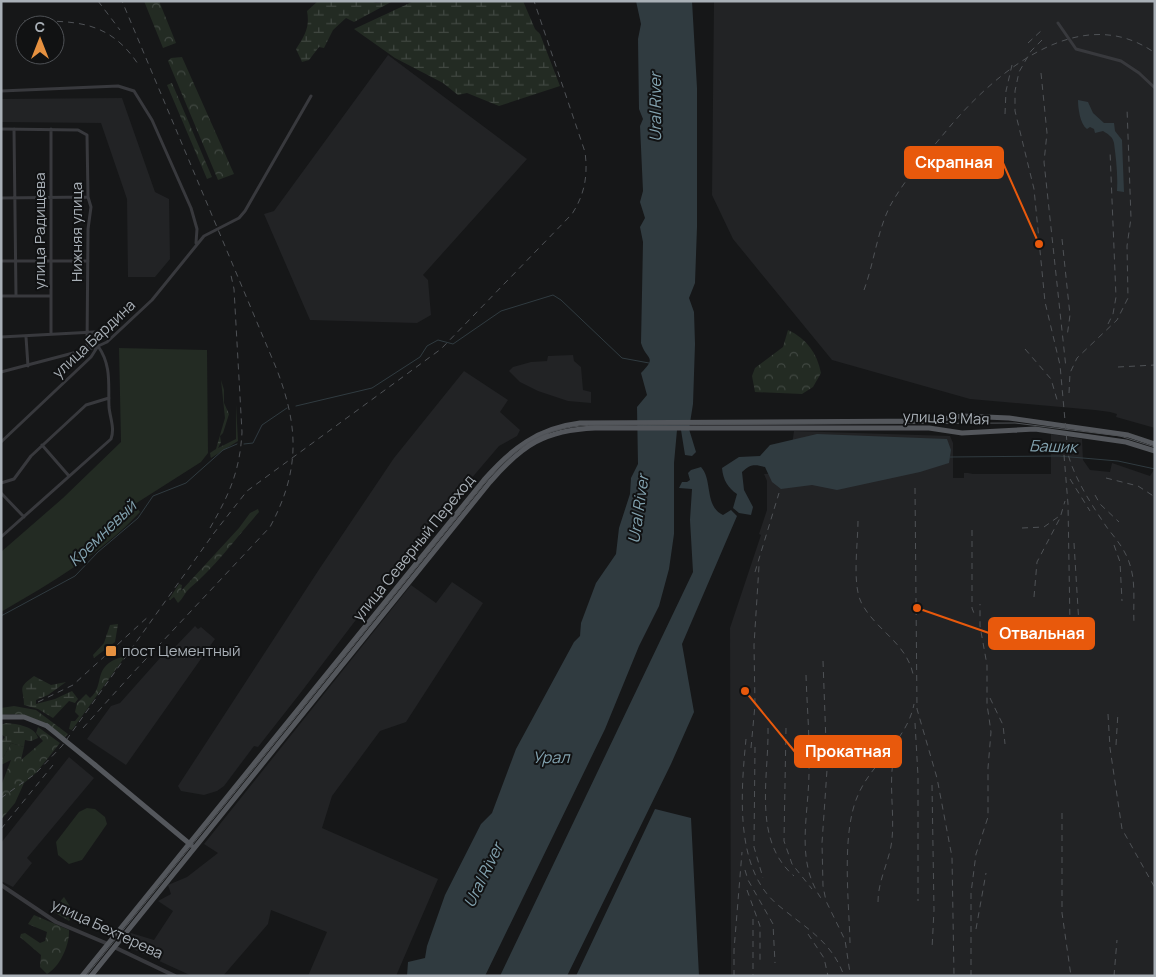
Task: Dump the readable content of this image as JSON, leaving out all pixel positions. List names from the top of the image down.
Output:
{
  "streets": {
    "main road": ["улица 9 Мая", "улица Северный Переход", "улица Бехтерева"],
    "street": ["улица Радищева", "Нижняя улица", "улица Бардина"]
  },
  "crossings": [
    ["улица Радищева", "Нижняя улица"],
    ["улица 9 Мая", "улица Северный Переход"]
  ],
  "water": [
    "Ural River",
    "Башик",
    "Кремневый",
    "Урал"
  ],
  "places": {
    "other": ["Скрапная", "Отвальная", "Прокатная"],
    "transit": ["пост Цементный"]
  },
  "north": "top"
}
